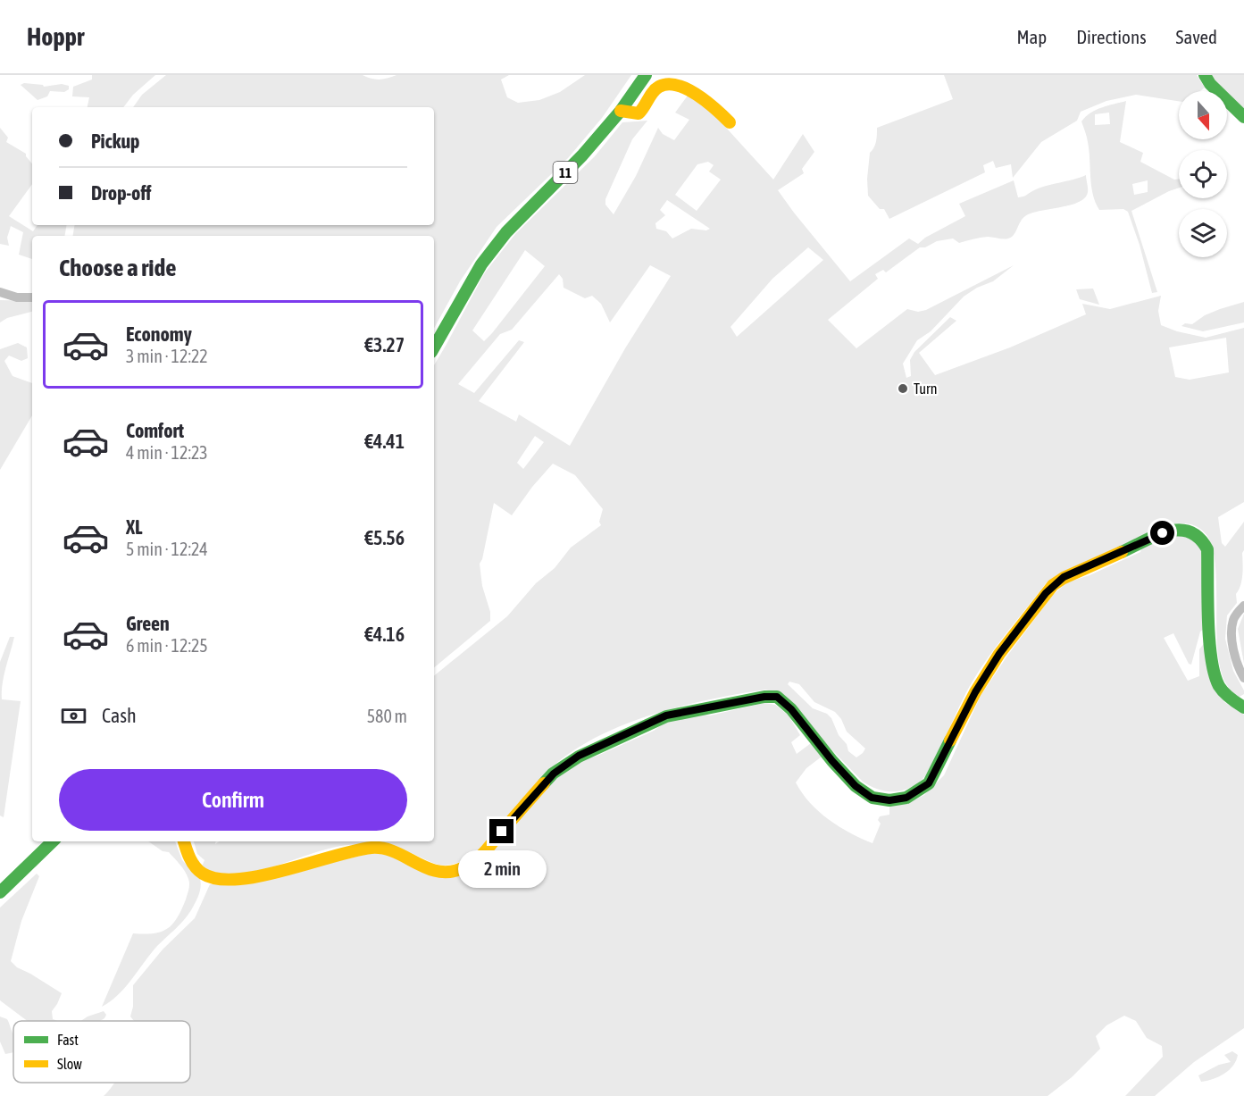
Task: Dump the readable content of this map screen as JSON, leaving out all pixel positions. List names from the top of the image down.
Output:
{
  "streets": {
    "street": ["11"]
  },
  "places": ["Turn"],
  "legend": ["Fast", "Slow"],
  "north": "bottom",
  "page": {
    "header": "Hoppr",
    "nav": ["Map", "Directions", "Saved"],
    "banner": ["Pickup", "Drop-off"],
    "heading": "Choose a ride",
    "list": [
      {
        "name": "Economy",
        "note": "3 min · 12:22",
        "value": "€3.27"
      },
      {
        "name": "Comfort",
        "note": "4 min · 12:23",
        "value": "€4.41"
      },
      {
        "name": "XL",
        "note": "5 min · 12:24",
        "value": "€5.56"
      },
      {
        "name": "Green",
        "note": "6 min · 12:25",
        "value": "€4.16"
      }
    ],
    "pay": ["Cash", "580 m"],
    "buttons": "Confirm",
    "bubble": "2 min"
  }
}
